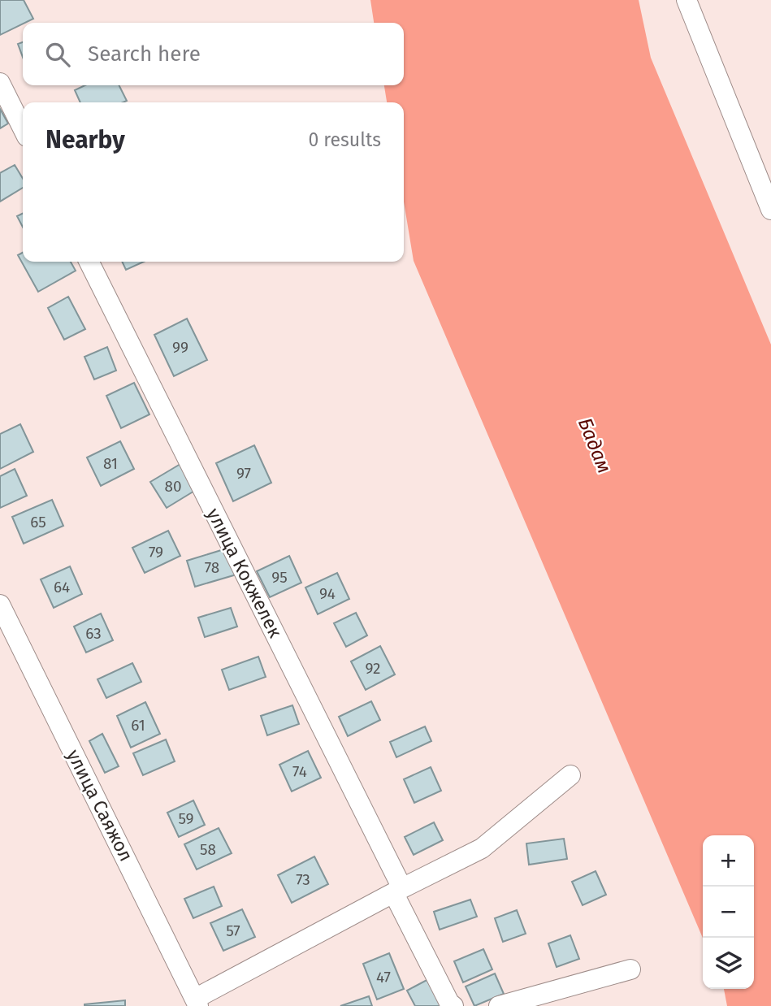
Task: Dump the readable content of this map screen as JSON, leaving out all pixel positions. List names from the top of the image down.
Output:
{
  "streets": {
    "street": ["улица Кокжелек", "улица Саяжол"]
  },
  "water": ["Бадам"],
  "house_numbers": [
    "99",
    "81",
    "97",
    "80",
    "65",
    "79",
    "78",
    "95",
    "64",
    "94",
    "63",
    "92",
    "61",
    "74",
    "59",
    "58",
    "73",
    "57",
    "47"
  ],
  "page": {
    "search": "Search here",
    "heading": ["Nearby", "0 results"],
    "map_buttons": ["+", "−"]
  }
}
